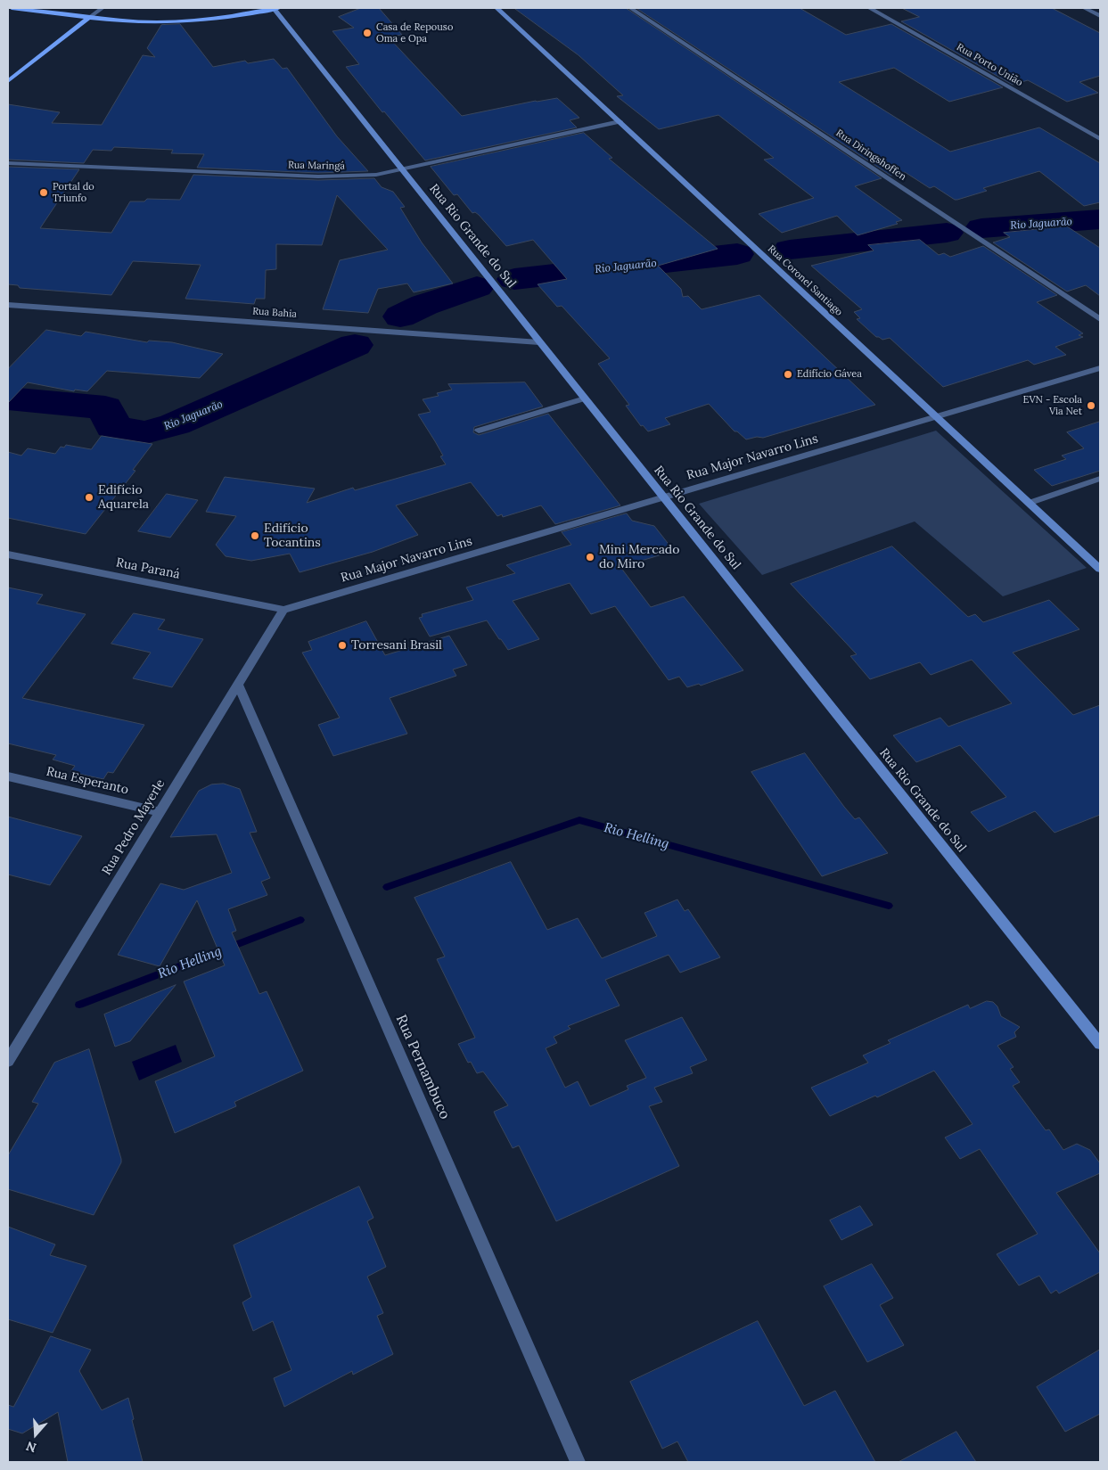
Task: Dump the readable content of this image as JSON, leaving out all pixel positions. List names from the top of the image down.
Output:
{
  "streets": {
    "main road": ["Rua Rio Grande do Sul", "Rua Coronel Santiago"],
    "street": [
      "Rua Porto União",
      "Rua Diringshoffen",
      "Rua Maringá",
      "Rua Bahia",
      "Rua Major Navarro Lins",
      "Rua Paraná",
      "Rua Esperanto",
      "Rua Pedro Mayerle",
      "Rua Pernambuco"
    ]
  },
  "crossings": [
    ["Rua Maringá", "Rua Rio Grande do Sul"],
    ["Rua Maringá", "Rua Coronel Santiago"],
    ["Rua Rio Grande do Sul", "Rua Bahia"],
    ["Rua Rio Grande do Sul", "Rua Major Navarro Lins"],
    ["Rua Coronel Santiago", "Rua Major Navarro Lins"],
    ["Rua Major Navarro Lins", "Rua Paraná"],
    ["Rua Major Navarro Lins", "Rua Pedro Mayerle"],
    ["Rua Paraná", "Rua Pedro Mayerle"],
    ["Rua Esperanto", "Rua Pedro Mayerle"],
    ["Rua Pedro Mayerle", "Rua Pernambuco"]
  ],
  "water": ["Rio Jaguarão", "Rio Helling"],
  "places": [
    "Casa de Repouso Oma e Opa",
    "Portal do Triunfo",
    "Edifício Gávea",
    "EVN - Escola Via Net",
    "Edifício Aquarela",
    "Edifício Tocantins",
    "Mini Mercado do Miro",
    "Torresani Brasil"
  ],
  "north": "bottom"
}
